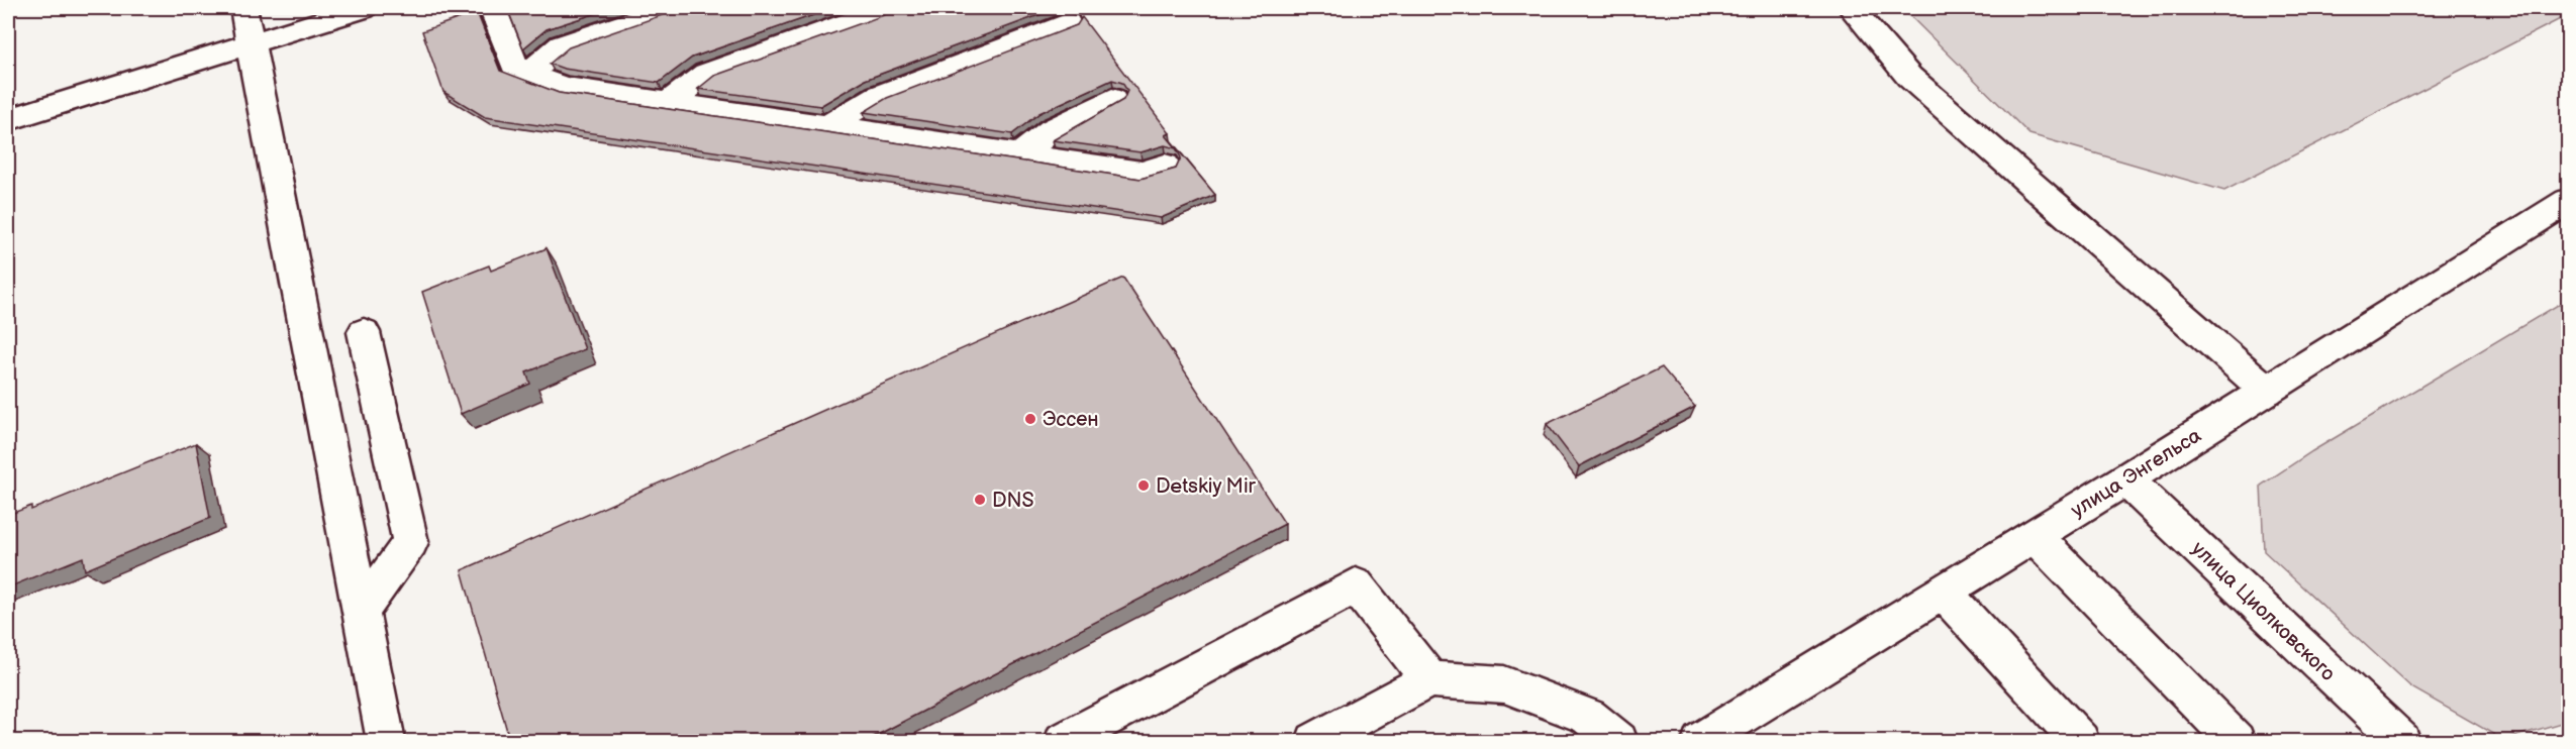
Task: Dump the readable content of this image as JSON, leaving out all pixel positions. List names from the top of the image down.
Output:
{
  "streets": {
    "street": ["улица Энгельса", "улица Циолковского"]
  },
  "crossings": [
    ["улица Энгельса", "улица Циолковского"]
  ],
  "places": ["Эссен", "Detskiy Mir", "DNS"]
}
